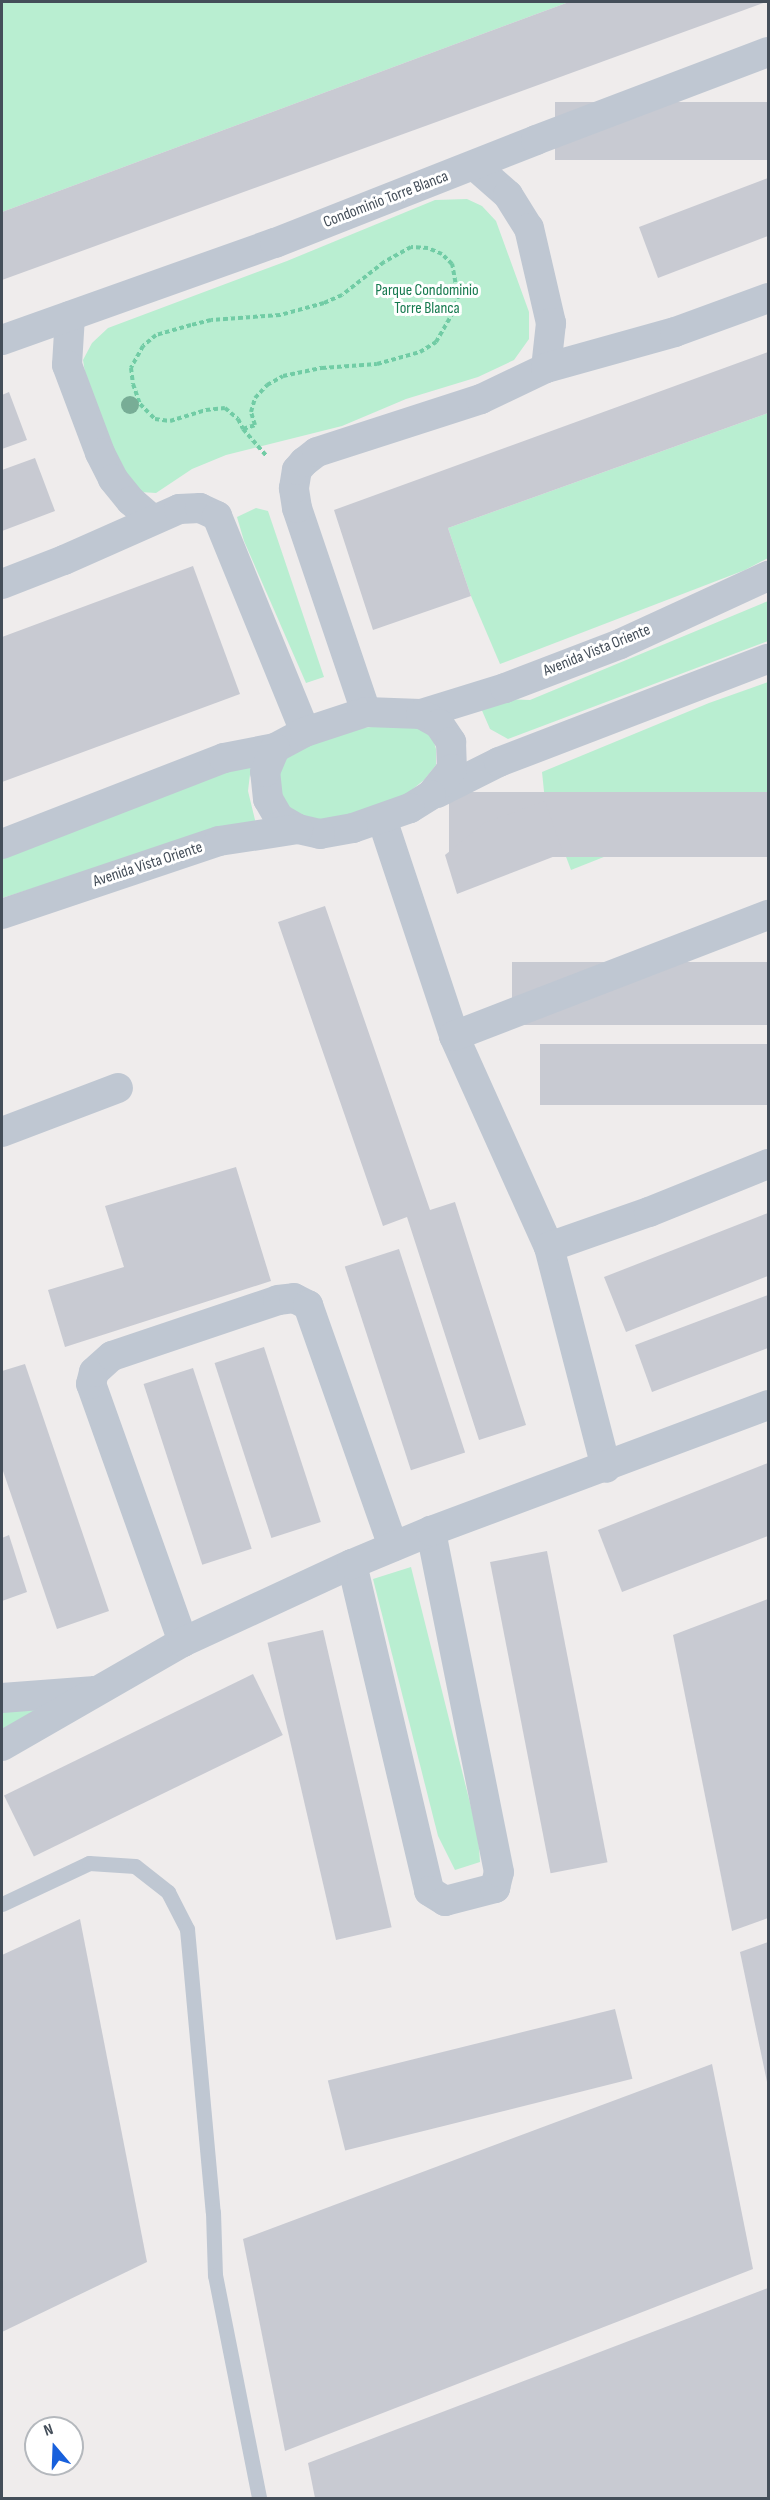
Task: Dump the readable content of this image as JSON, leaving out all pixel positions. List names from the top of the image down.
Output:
{
  "streets": {
    "street": ["Condominio Torre Blanca", "Avenida Vista Oriente"]
  },
  "parks": ["Parque Condominio Torre Blanca"],
  "north": "top"
}
